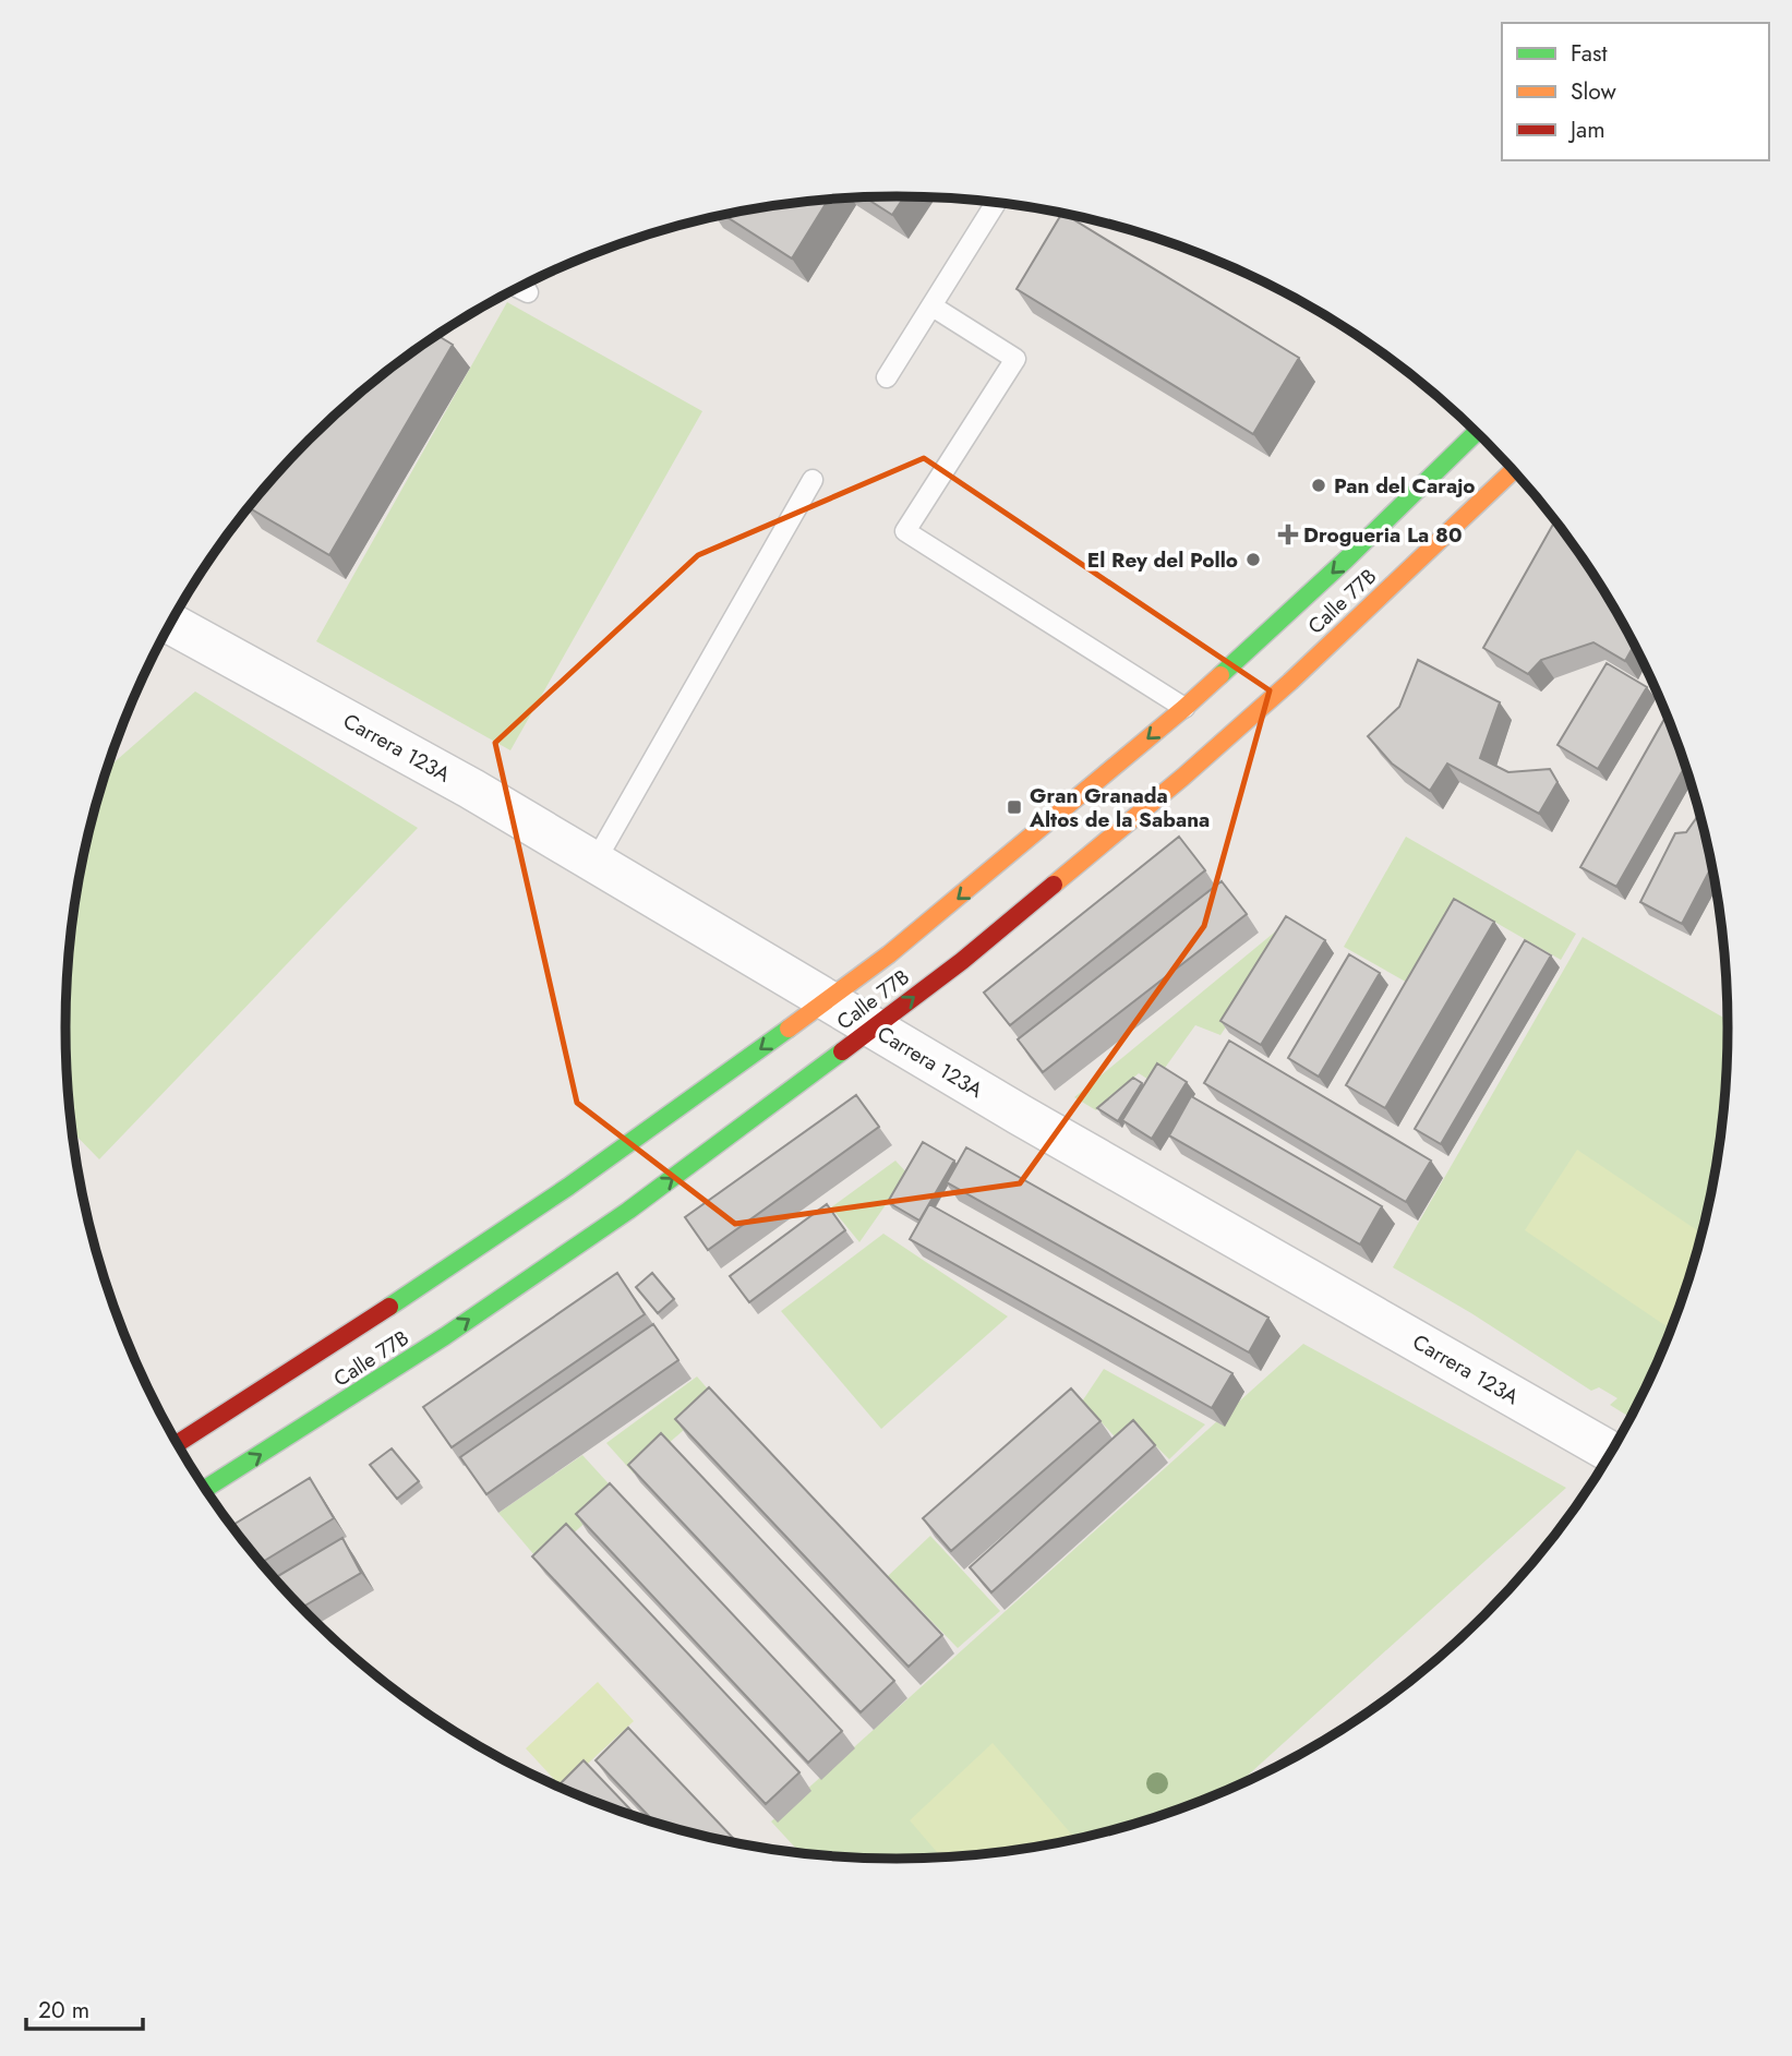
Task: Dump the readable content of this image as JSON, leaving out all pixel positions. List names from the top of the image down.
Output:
{
  "streets": {
    "street": ["Calle 77B", "Carrera 123A"]
  },
  "crossings": [
    ["Calle 77B", "Carrera 123A"]
  ],
  "places": {
    "other": ["Pan del Carajo", "El Rey del Pollo"],
    "health": ["Drogueria La 80"],
    "transit": ["Gran Granada Altos de la Sabana"]
  },
  "legend": ["Fast", "Slow", "Jam"],
  "scale_bar": "20 m"
}
